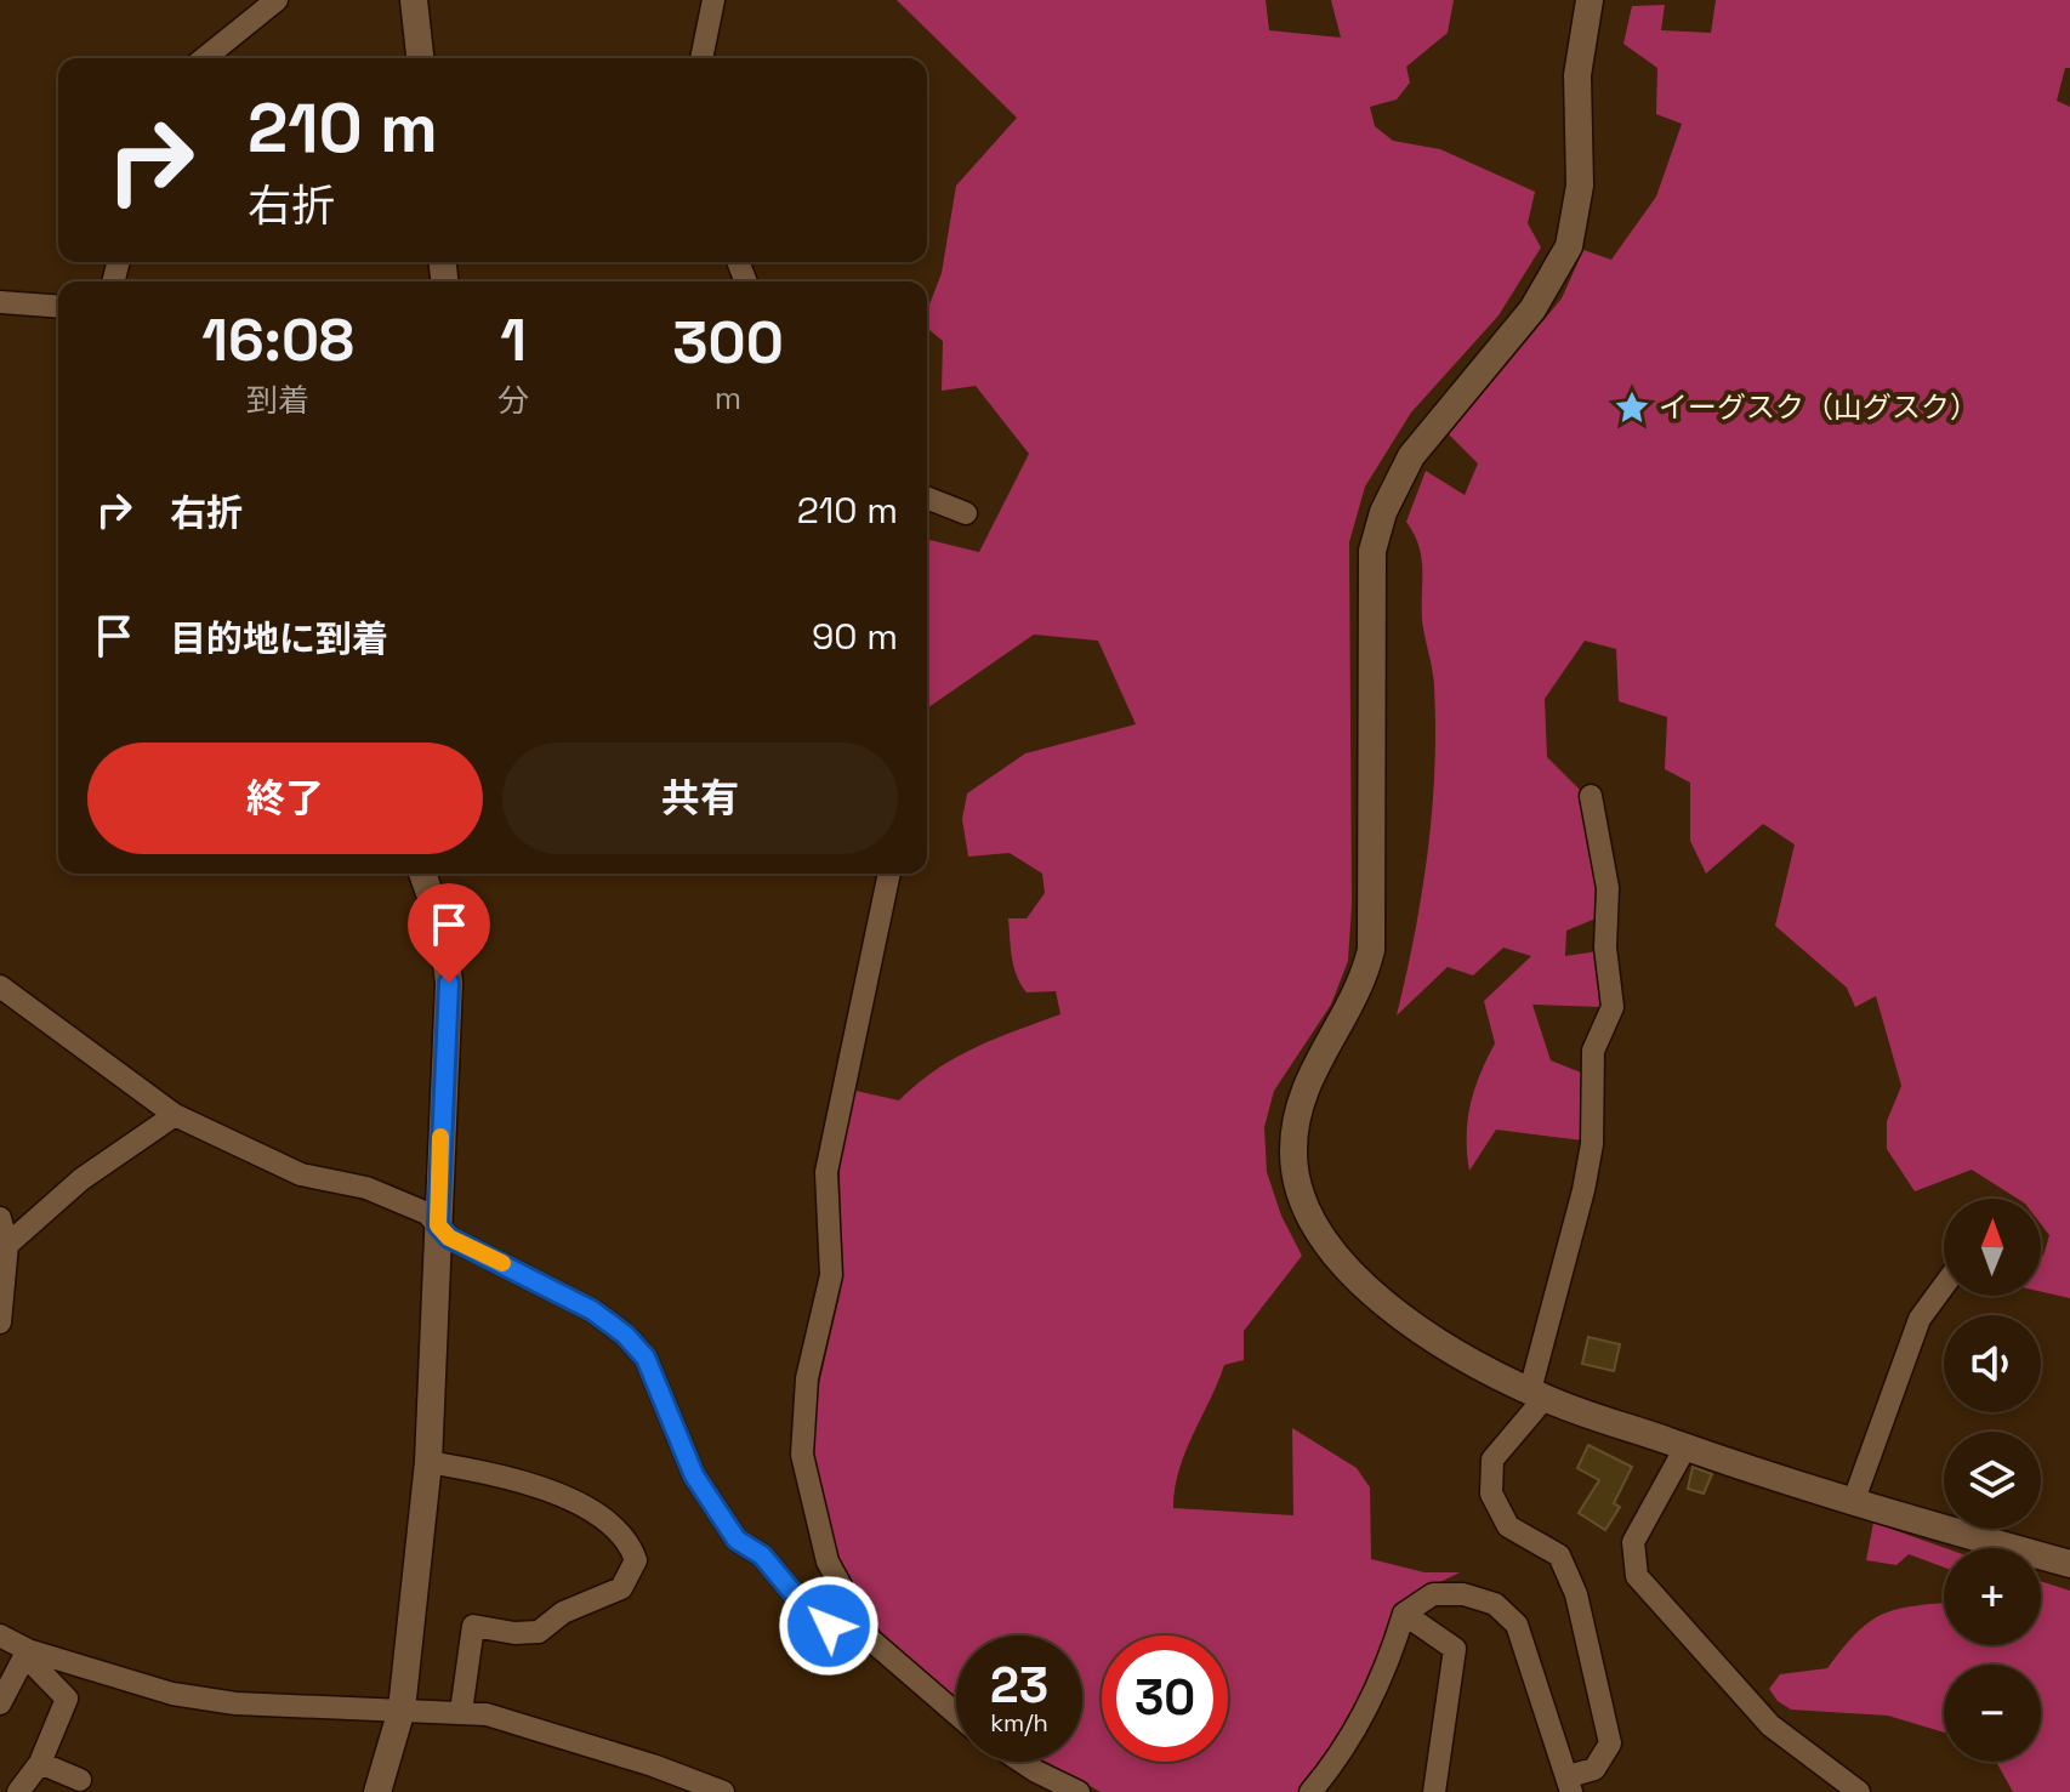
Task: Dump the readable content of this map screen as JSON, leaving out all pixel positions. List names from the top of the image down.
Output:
{
  "places": {
    "place": ["イーグスク（山グスク）"]
  },
  "north": "top",
  "page": {
    "turn": ["210 m", "右折"],
    "eta": [
      "16:08",
      "到着",
      "1",
      "分",
      "300",
      "m"
    ],
    "list": [
      {
        "name": "右折",
        "value": "210 m"
      },
      {
        "name": "目的地に到着",
        "value": "90 m"
      }
    ],
    "buttons": ["終了", "共有"],
    "map_buttons": ["+", "−"],
    "speed": "23 km/h",
    "limit": "30"
  }
}
